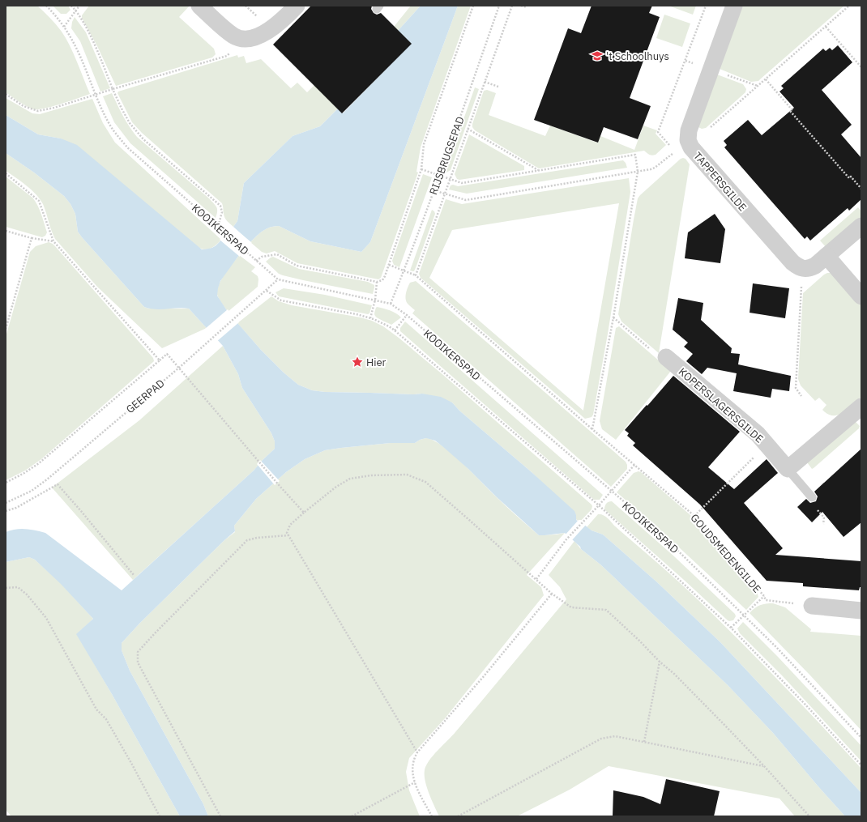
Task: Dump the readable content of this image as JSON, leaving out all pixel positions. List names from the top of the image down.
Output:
{
  "streets": {
    "street": ["TAPPERSGILDE", "KOPERSLAGERSGILDE"],
    "path": [
      "RIJSBRUGSEPAD",
      "KOOIKERSPAD",
      "GEERPAD",
      "GOUDSMEDENGILDE"
    ]
  },
  "crossings": [
    ["RIJSBRUGSEPAD", "KOOIKERSPAD"],
    ["KOOIKERSPAD", "GEERPAD"]
  ],
  "places": {
    "school or university": ["'t Schoolhuys"],
    "place": ["Hier"]
  }
}
